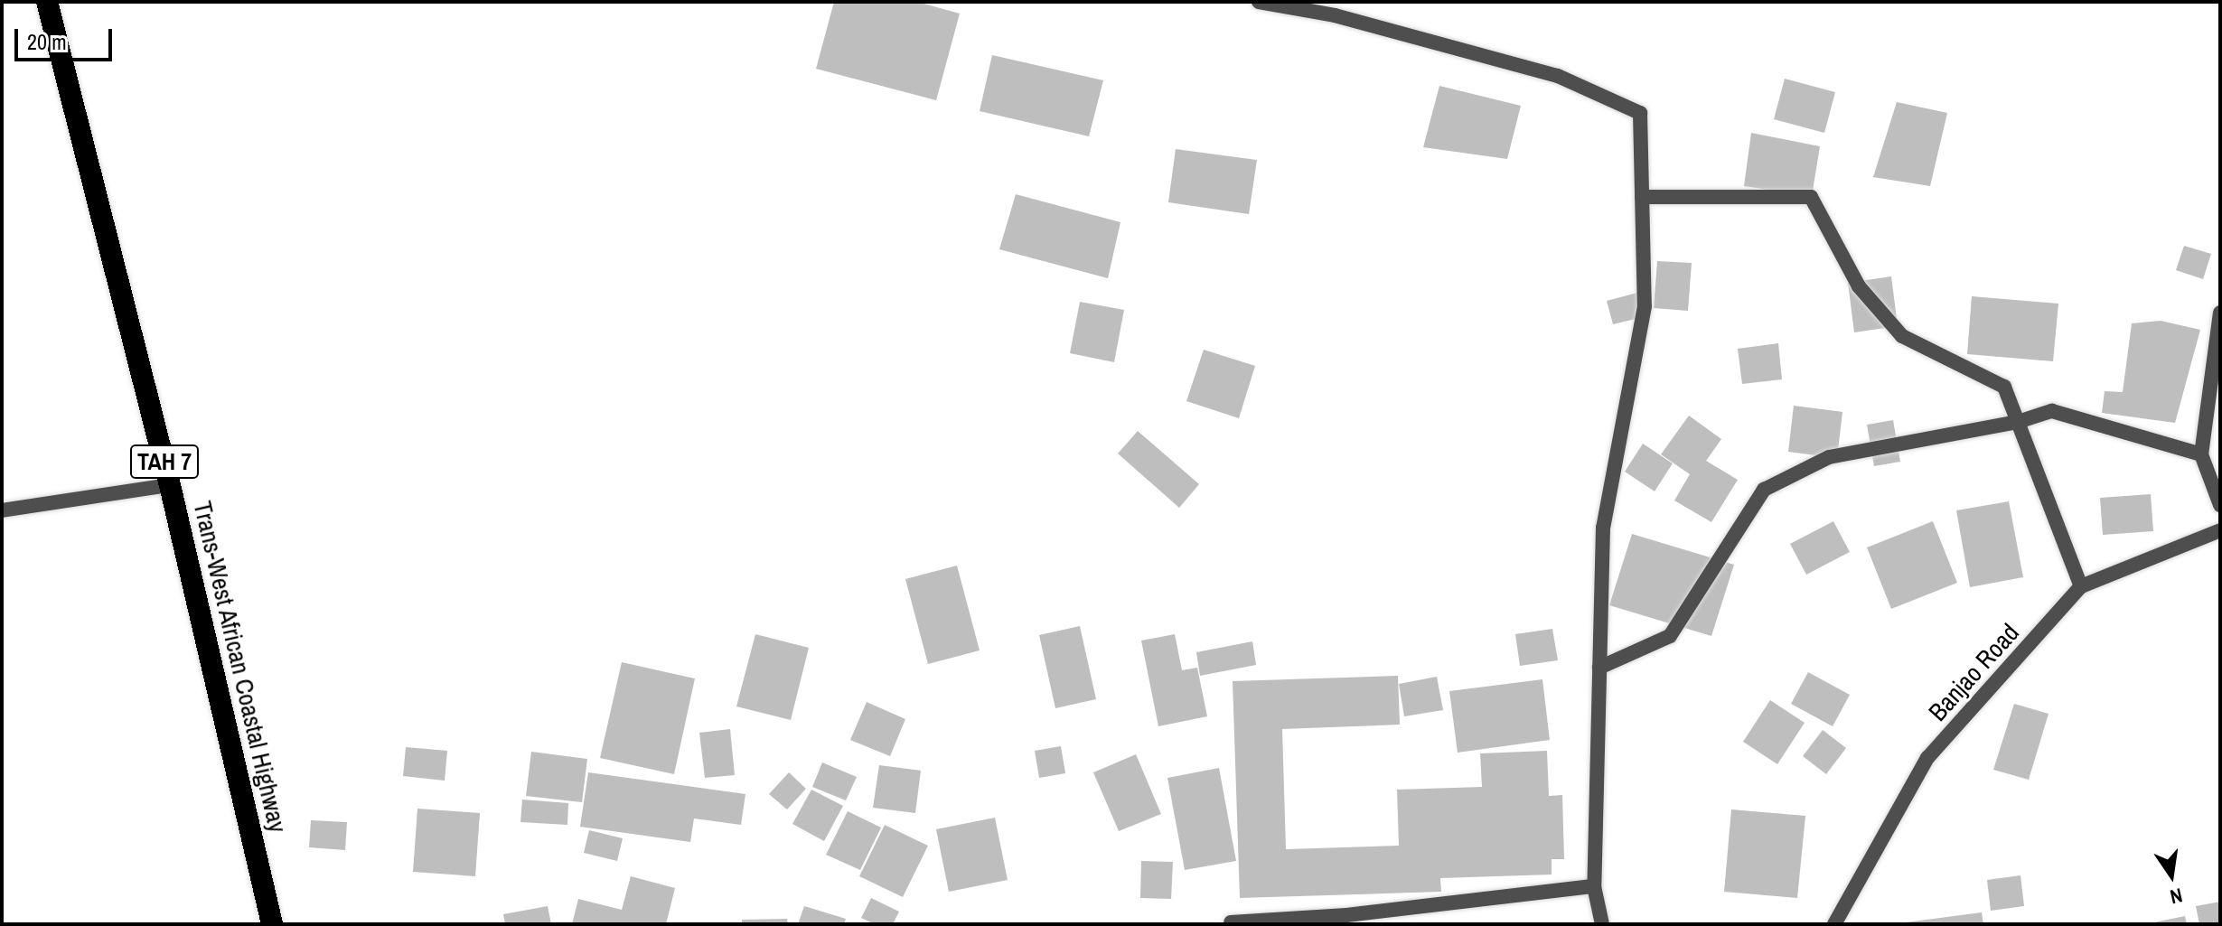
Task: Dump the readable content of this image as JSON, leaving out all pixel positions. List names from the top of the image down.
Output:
{
  "streets": {
    "highway": ["TAH 7", "Trans-West African Coastal Highway"],
    "street": ["Banjao Road"]
  },
  "scale_bar": "20 m",
  "north": "bottom"
}
